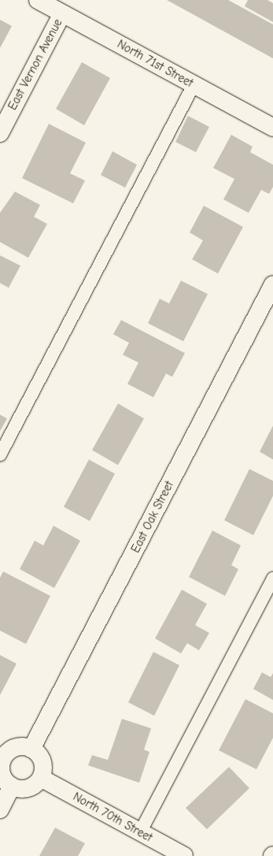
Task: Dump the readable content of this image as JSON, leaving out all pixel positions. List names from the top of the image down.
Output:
{
  "streets": {
    "street": [
      "North 71st Street",
      "East Vernon Avenue",
      "East Oak Street",
      "North 70th Street"
    ]
  },
  "crossings": [
    ["North 71st Street", "East Vernon Avenue"],
    ["East Oak Street", "North 70th Street"]
  ]
}
